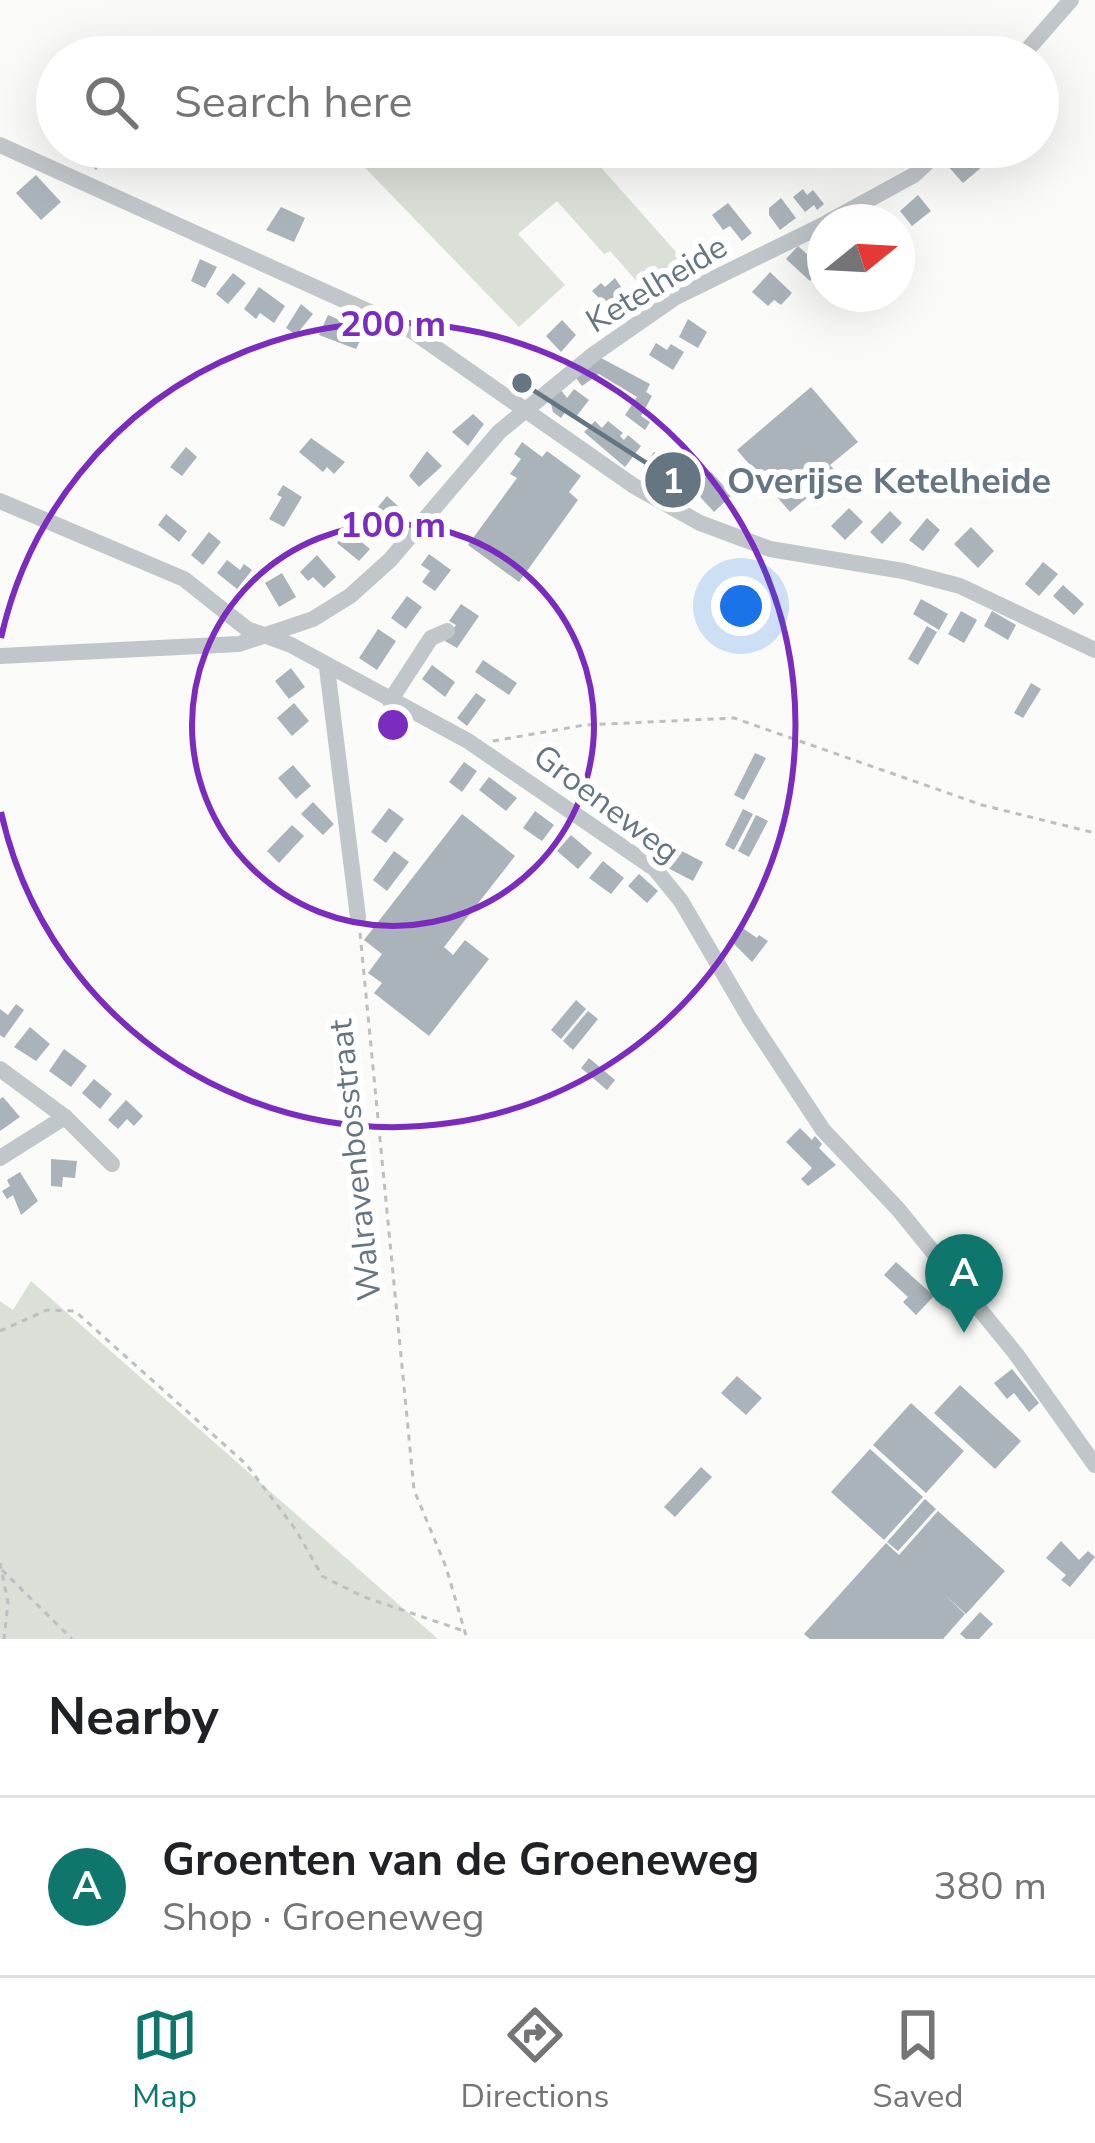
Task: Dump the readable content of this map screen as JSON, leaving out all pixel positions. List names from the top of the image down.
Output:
{
  "streets": {
    "street": ["Ketelheide", "Groeneweg"],
    "path": ["Walravenbosstraat"]
  },
  "crossings": [
    ["Ketelheide", "Groeneweg"]
  ],
  "places": ["Overijse Ketelheide"],
  "north": "right",
  "page": {
    "search": "Search here",
    "pins": "A",
    "heading": "Nearby",
    "list": [
      {
        "mark": "A",
        "name": "Groenten van de Groeneweg",
        "note": "Shop · Groeneweg",
        "value": "380 m"
      }
    ],
    "nav": ["Map", "Directions", "Saved"]
  },
  "rings": ["200 m", "100 m"]
}
